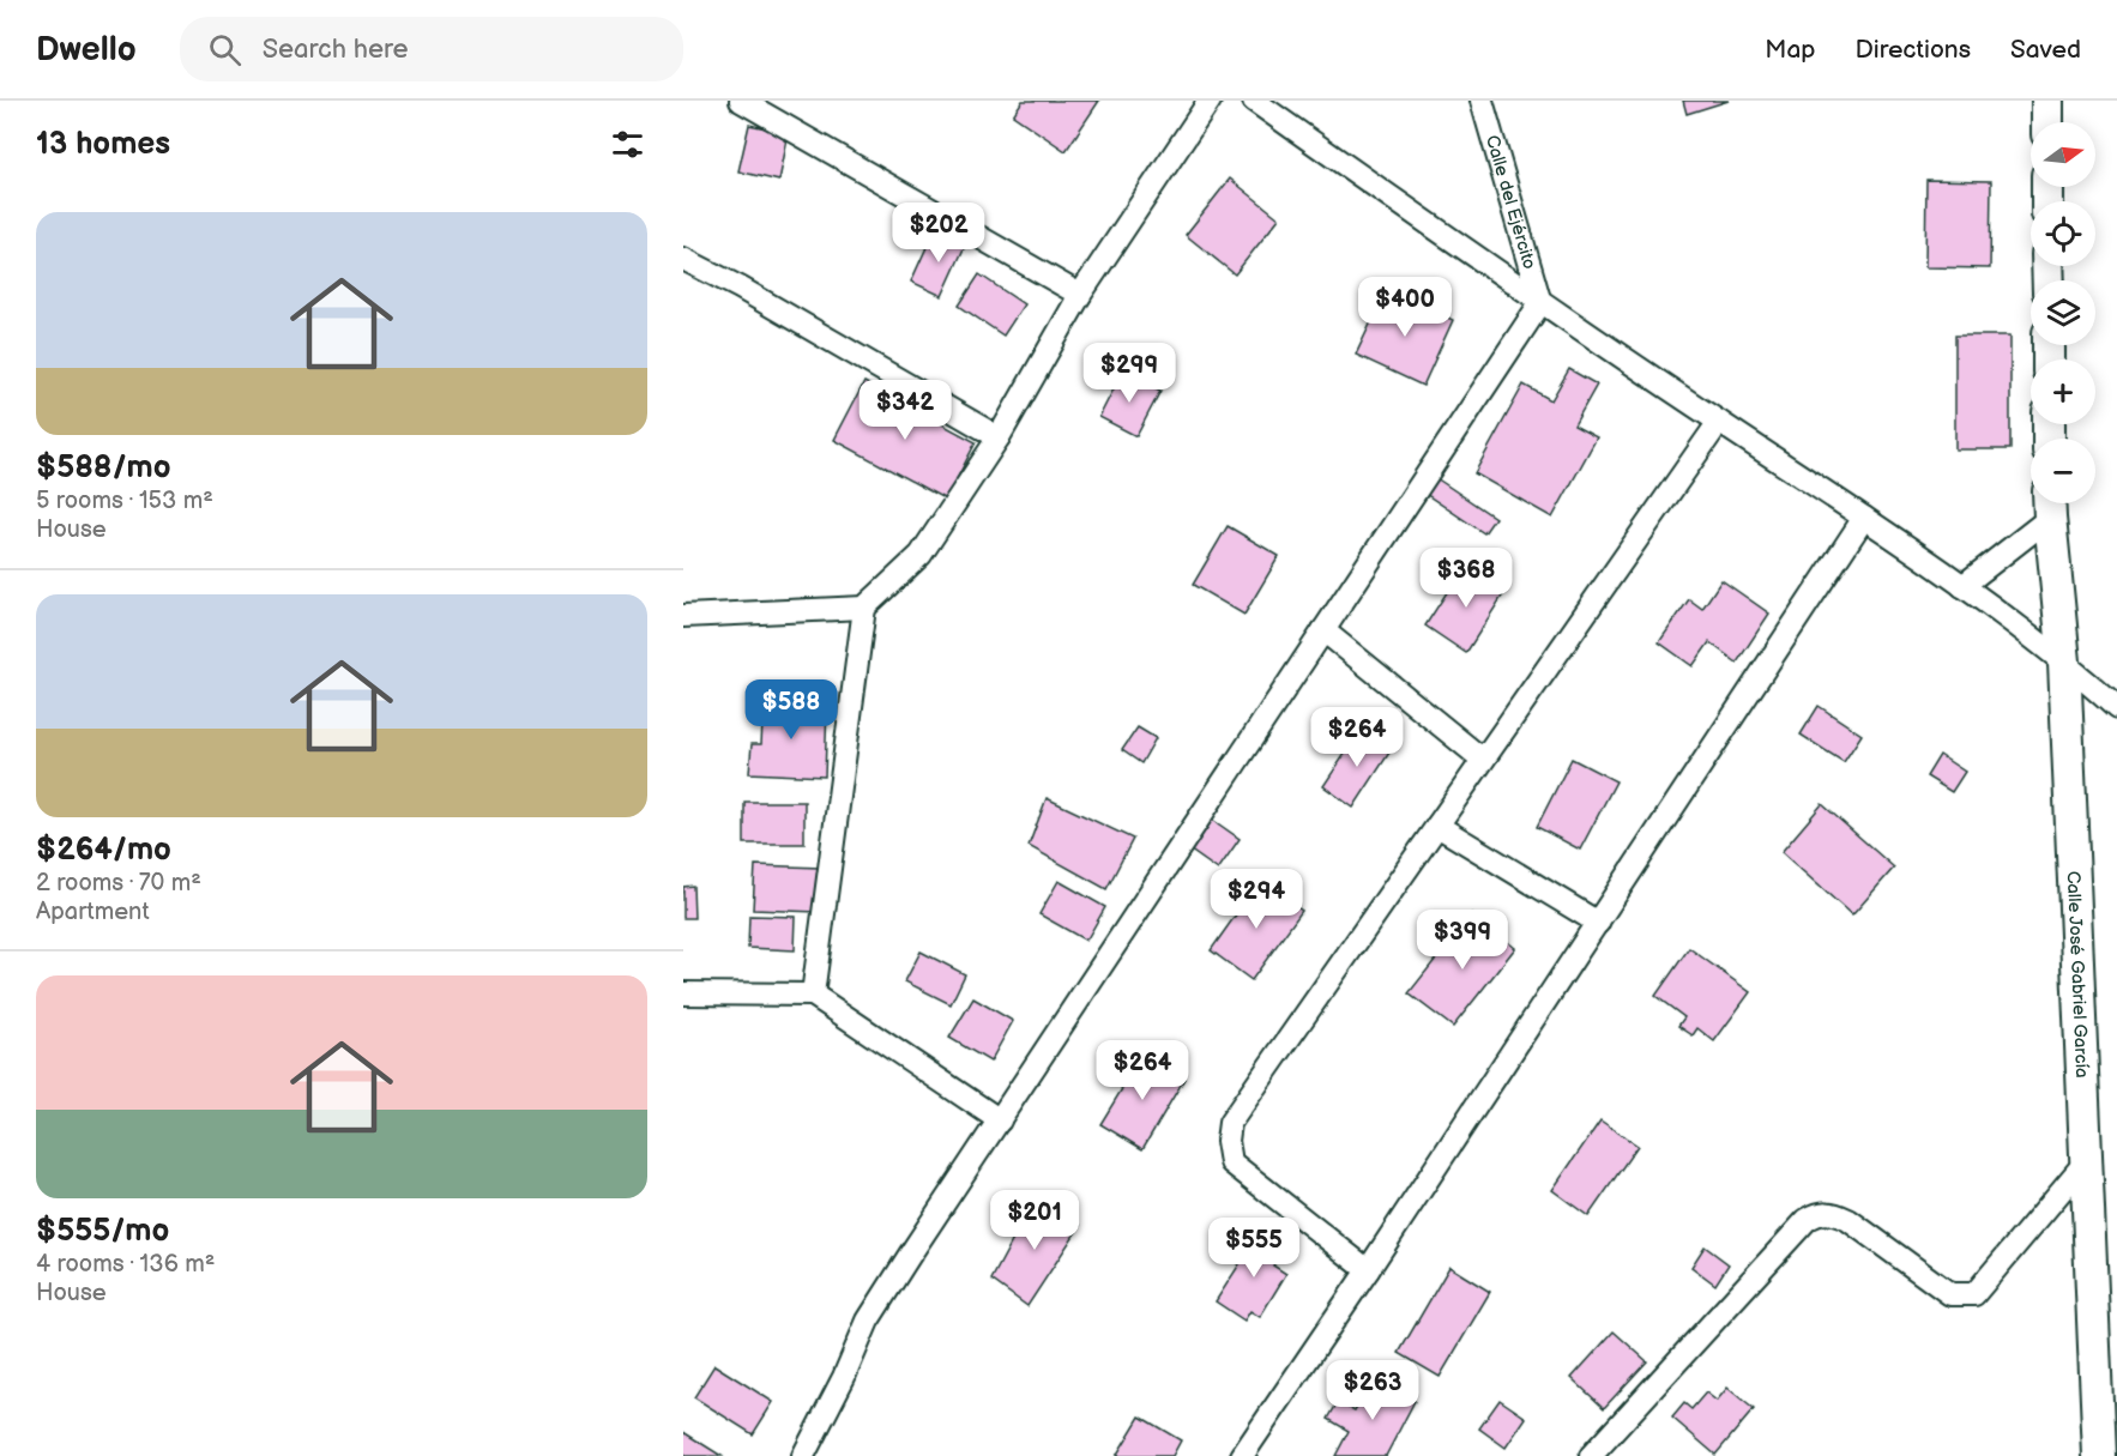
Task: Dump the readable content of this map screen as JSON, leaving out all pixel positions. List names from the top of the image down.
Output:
{
  "streets": {
    "street": ["Calle del Ejército", "Calle José Gabriel García"]
  },
  "north": "right",
  "page": {
    "header": "Dwello",
    "search": "Search here",
    "nav": ["Map", "Directions", "Saved"],
    "heading": "13 homes",
    "map_buttons": ["+", "−"],
    "list": [
      {
        "name": "$588/mo",
        "note": "5 rooms · 153 m² · House"
      },
      {
        "name": "$264/mo",
        "note": "2 rooms · 70 m² · Apartment"
      },
      {
        "name": "$555/mo",
        "note": "4 rooms · 136 m² · House"
      }
    ],
    "price": [
      "$202",
      "$400",
      "$299",
      "$342",
      "$368",
      "$588",
      "$264",
      "$294",
      "$399",
      "$264",
      "$201",
      "$555",
      "$263"
    ]
  }
}
